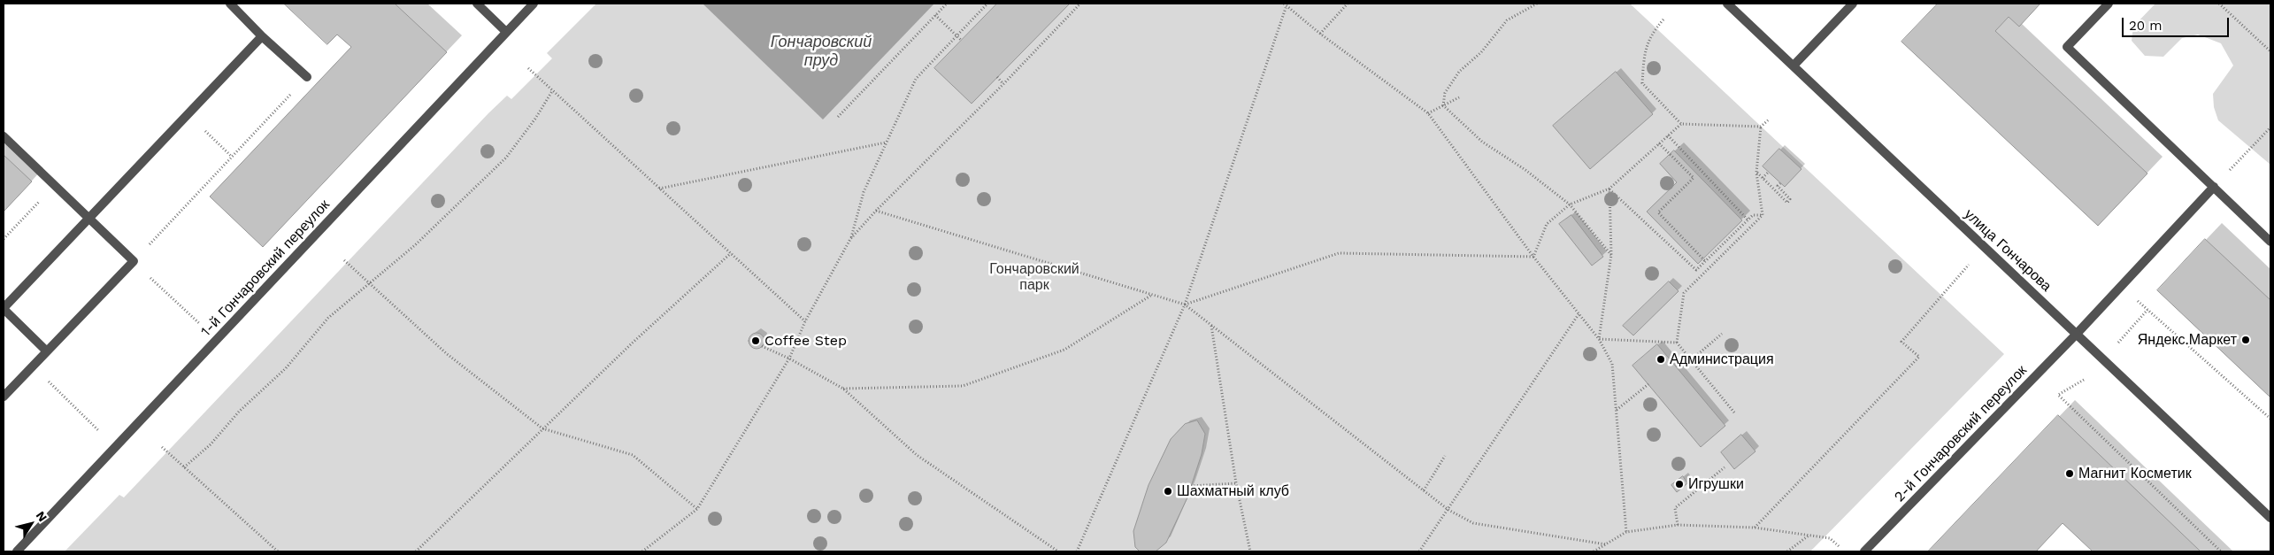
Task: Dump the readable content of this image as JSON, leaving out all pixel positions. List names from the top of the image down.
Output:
{
  "streets": {
    "street": ["улица Гончарова", "1-й Гончаровский переулок", "2-й Гончаровский переулок"]
  },
  "crossings": [
    ["улица Гончарова", "2-й Гончаровский переулок"]
  ],
  "water": ["Гончаровский пруд"],
  "parks": ["Гончаровский парк"],
  "places": [
    "Яндекс.Маркет",
    "Coffee Step",
    "Администрация",
    "Магнит Косметик",
    "Игрушки",
    "Шахматный клуб"
  ],
  "scale_bar": "20 m",
  "north": "top right"
}
